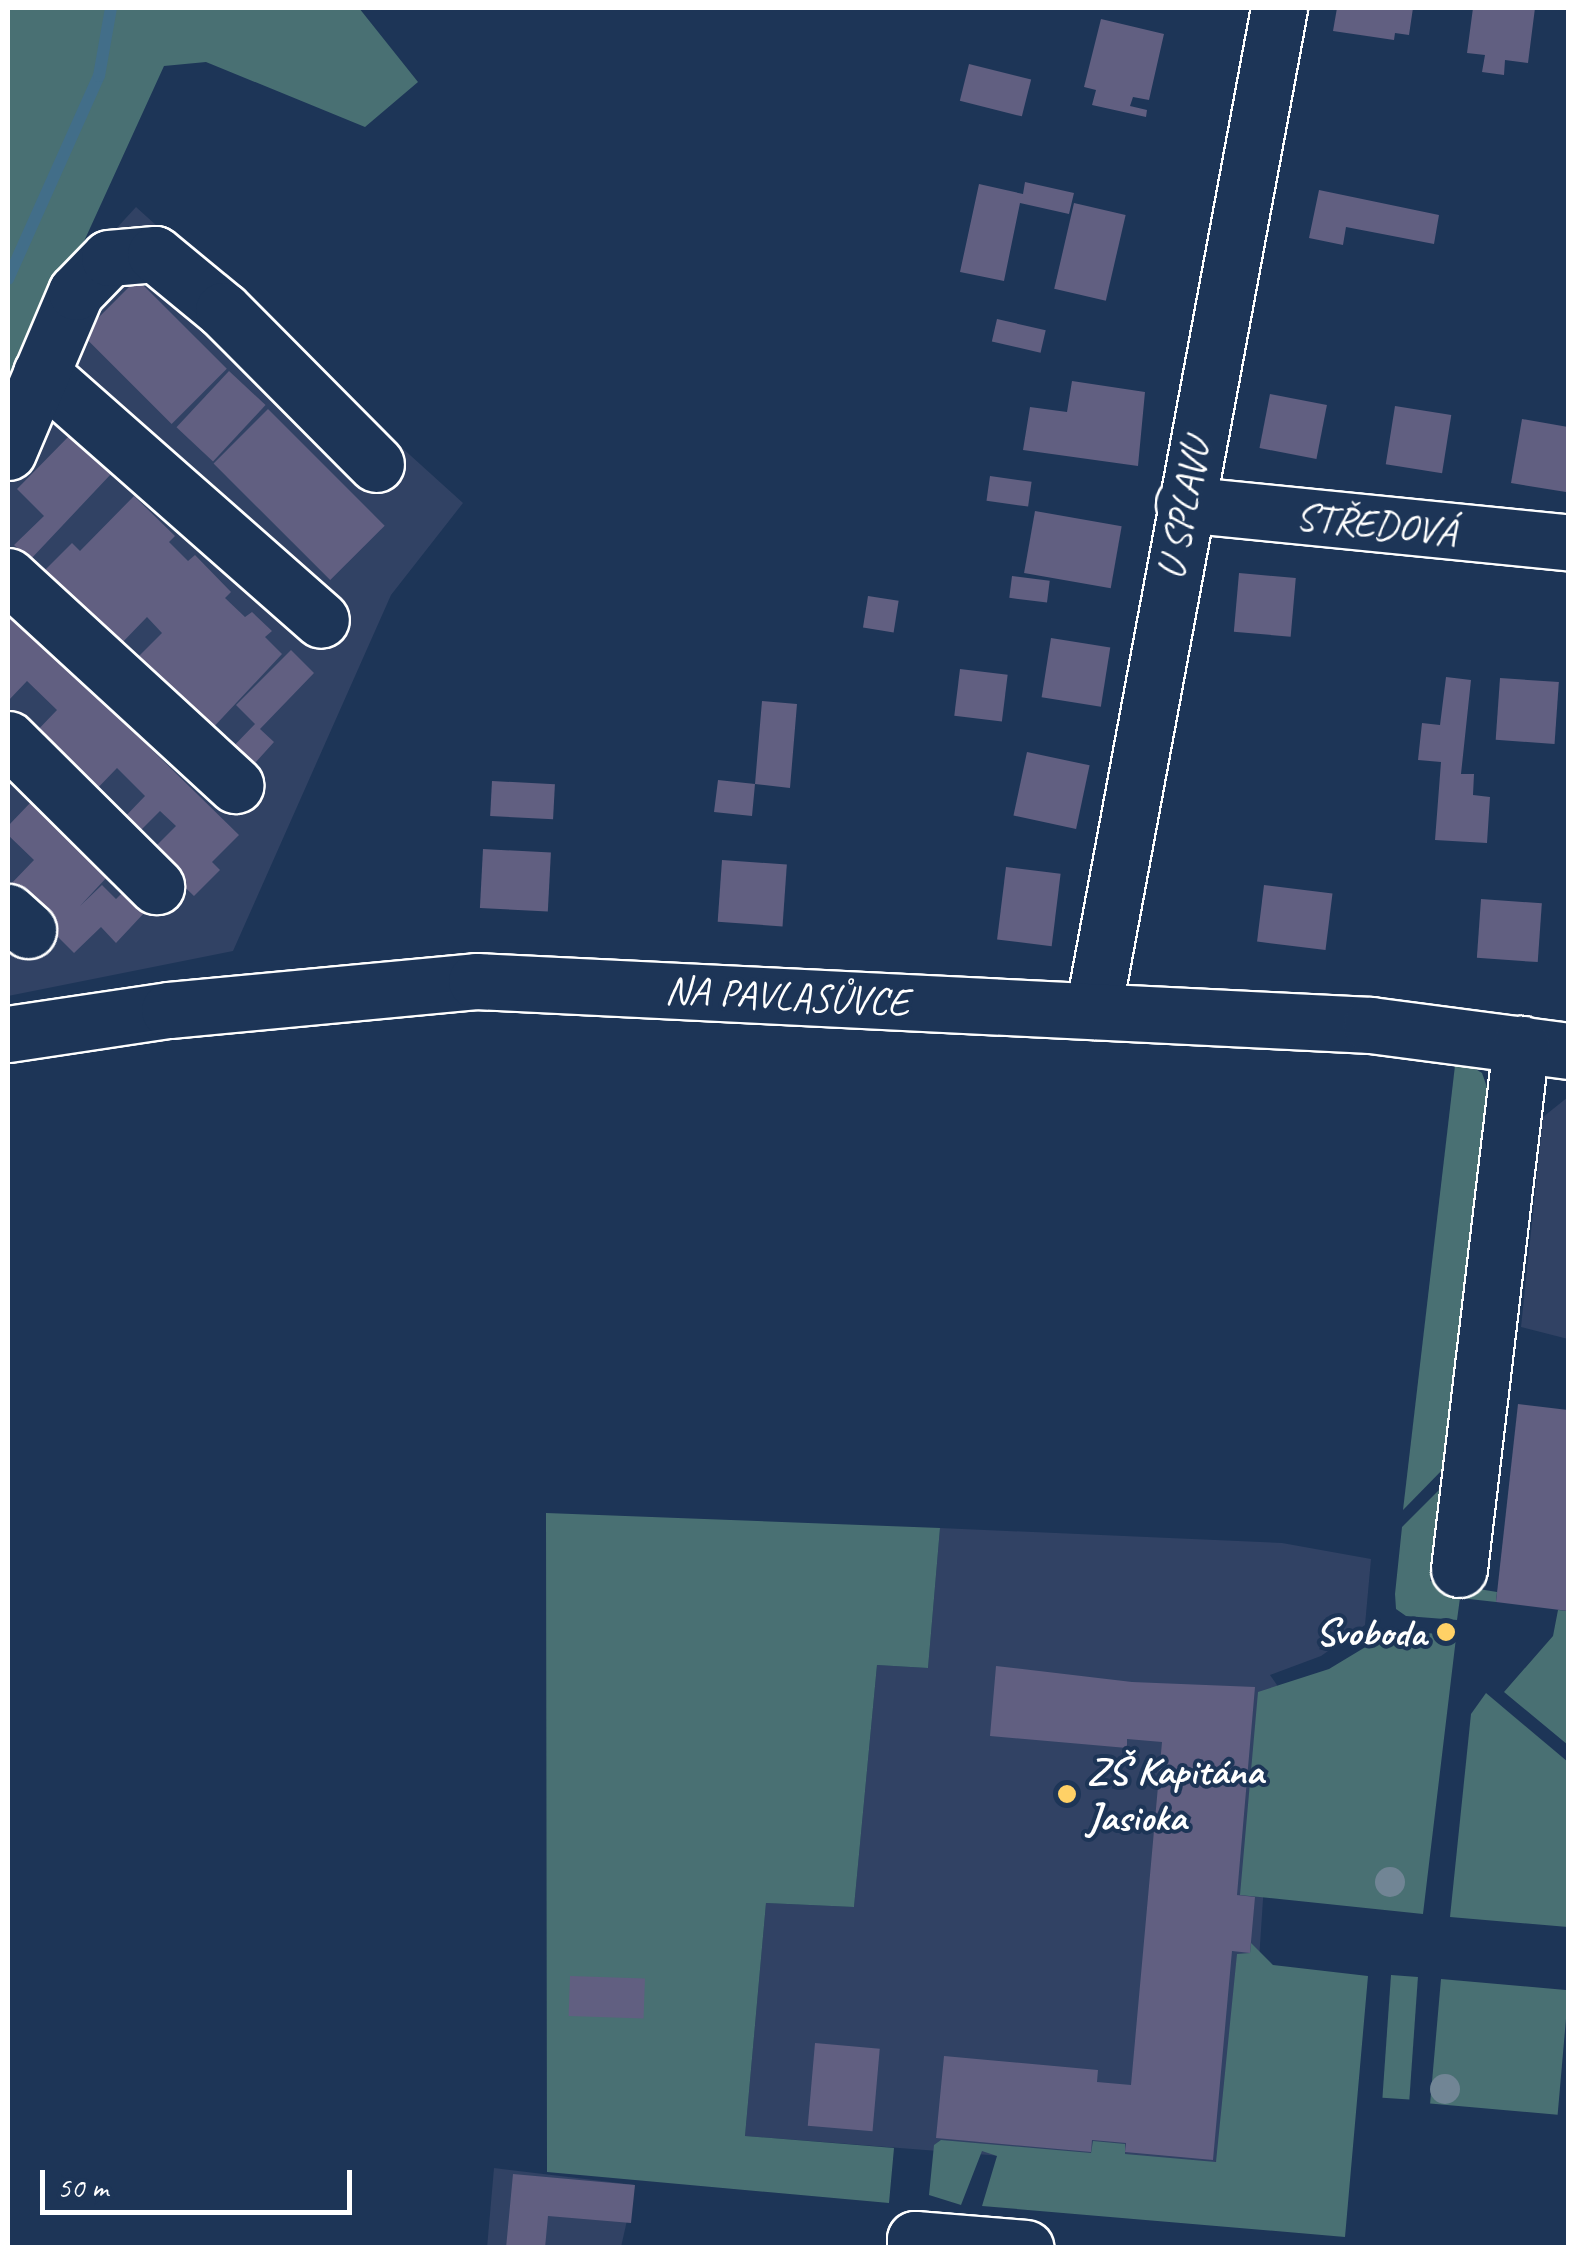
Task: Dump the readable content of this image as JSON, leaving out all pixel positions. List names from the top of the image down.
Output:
{
  "streets": {
    "street": ["U SPLAVU", "STŘEDOVÁ", "NA PAVLASŮVCE"]
  },
  "crossings": [
    ["U SPLAVU", "STŘEDOVÁ"],
    ["U SPLAVU", "NA PAVLASŮVCE"]
  ],
  "places": ["Svoboda", "ZŠ Kapitána Jasioka"],
  "scale_bar": "50 m"
}
